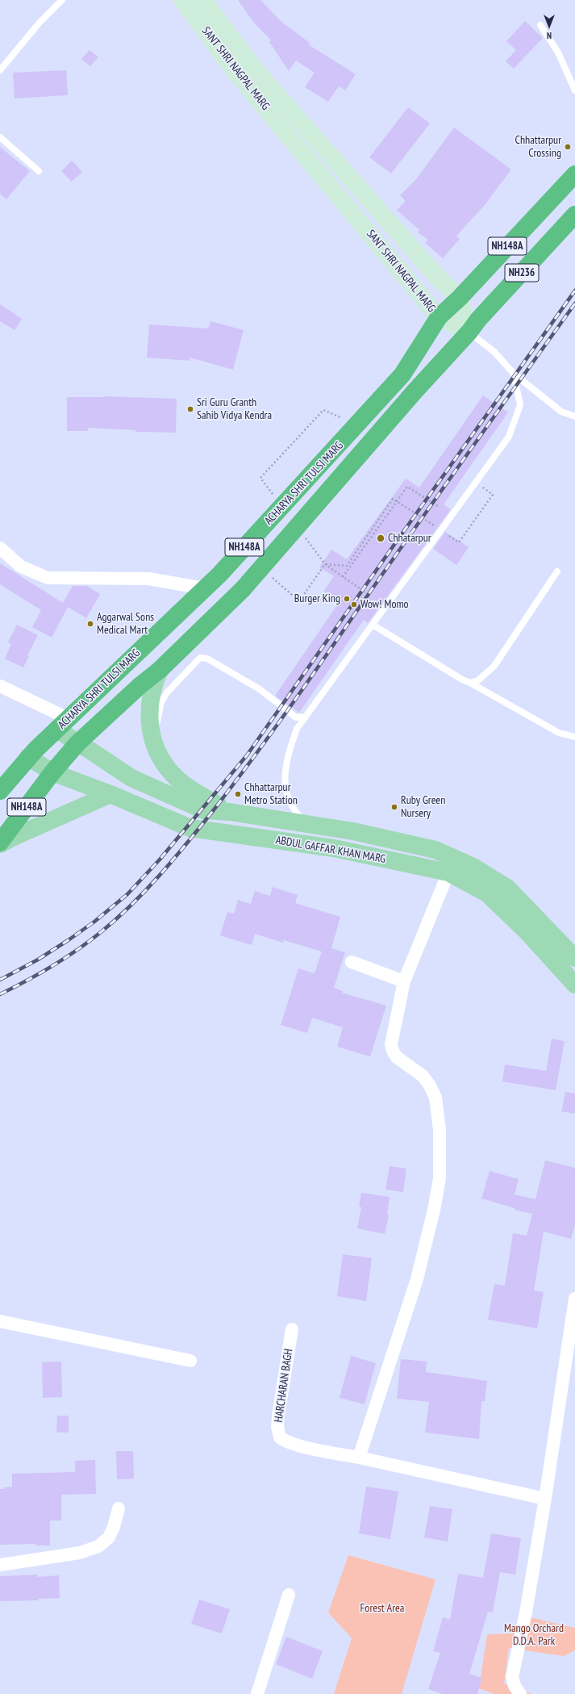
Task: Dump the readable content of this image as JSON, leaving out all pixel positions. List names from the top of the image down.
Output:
{
  "streets": {
    "highway": ["NH148A", "NH236", "ACHARYA SHRI TULSI MARG"],
    "main road": ["SANT SHRI NAGPAL MARG", "ABDUL GAFFAR KHAN MARG"],
    "street": ["HARCHARAN BAGH"]
  },
  "crossings": [
    ["SANT SHRI NAGPAL MARG", "NH148A"],
    ["SANT SHRI NAGPAL MARG", "NH236"],
    ["SANT SHRI NAGPAL MARG", "ACHARYA SHRI TULSI MARG"],
    ["NH148A", "ACHARYA SHRI TULSI MARG"],
    ["NH148A", "ABDUL GAFFAR KHAN MARG"],
    ["NH236", "ACHARYA SHRI TULSI MARG"],
    ["ACHARYA SHRI TULSI MARG", "ABDUL GAFFAR KHAN MARG"]
  ],
  "parks": ["Forest Area", "Mango Orchard D.D.A. Park"],
  "places": [
    "Chhattarpur Crossing",
    "Sri Guru Granth Sahib Vidya Kendra",
    "Chhatarpur",
    "Burger King",
    "Wow! Momo",
    "Aggarwal Sons Medical Mart",
    "Chhattarpur Metro Station",
    "Ruby Green Nursery"
  ],
  "north": "bottom"
}
